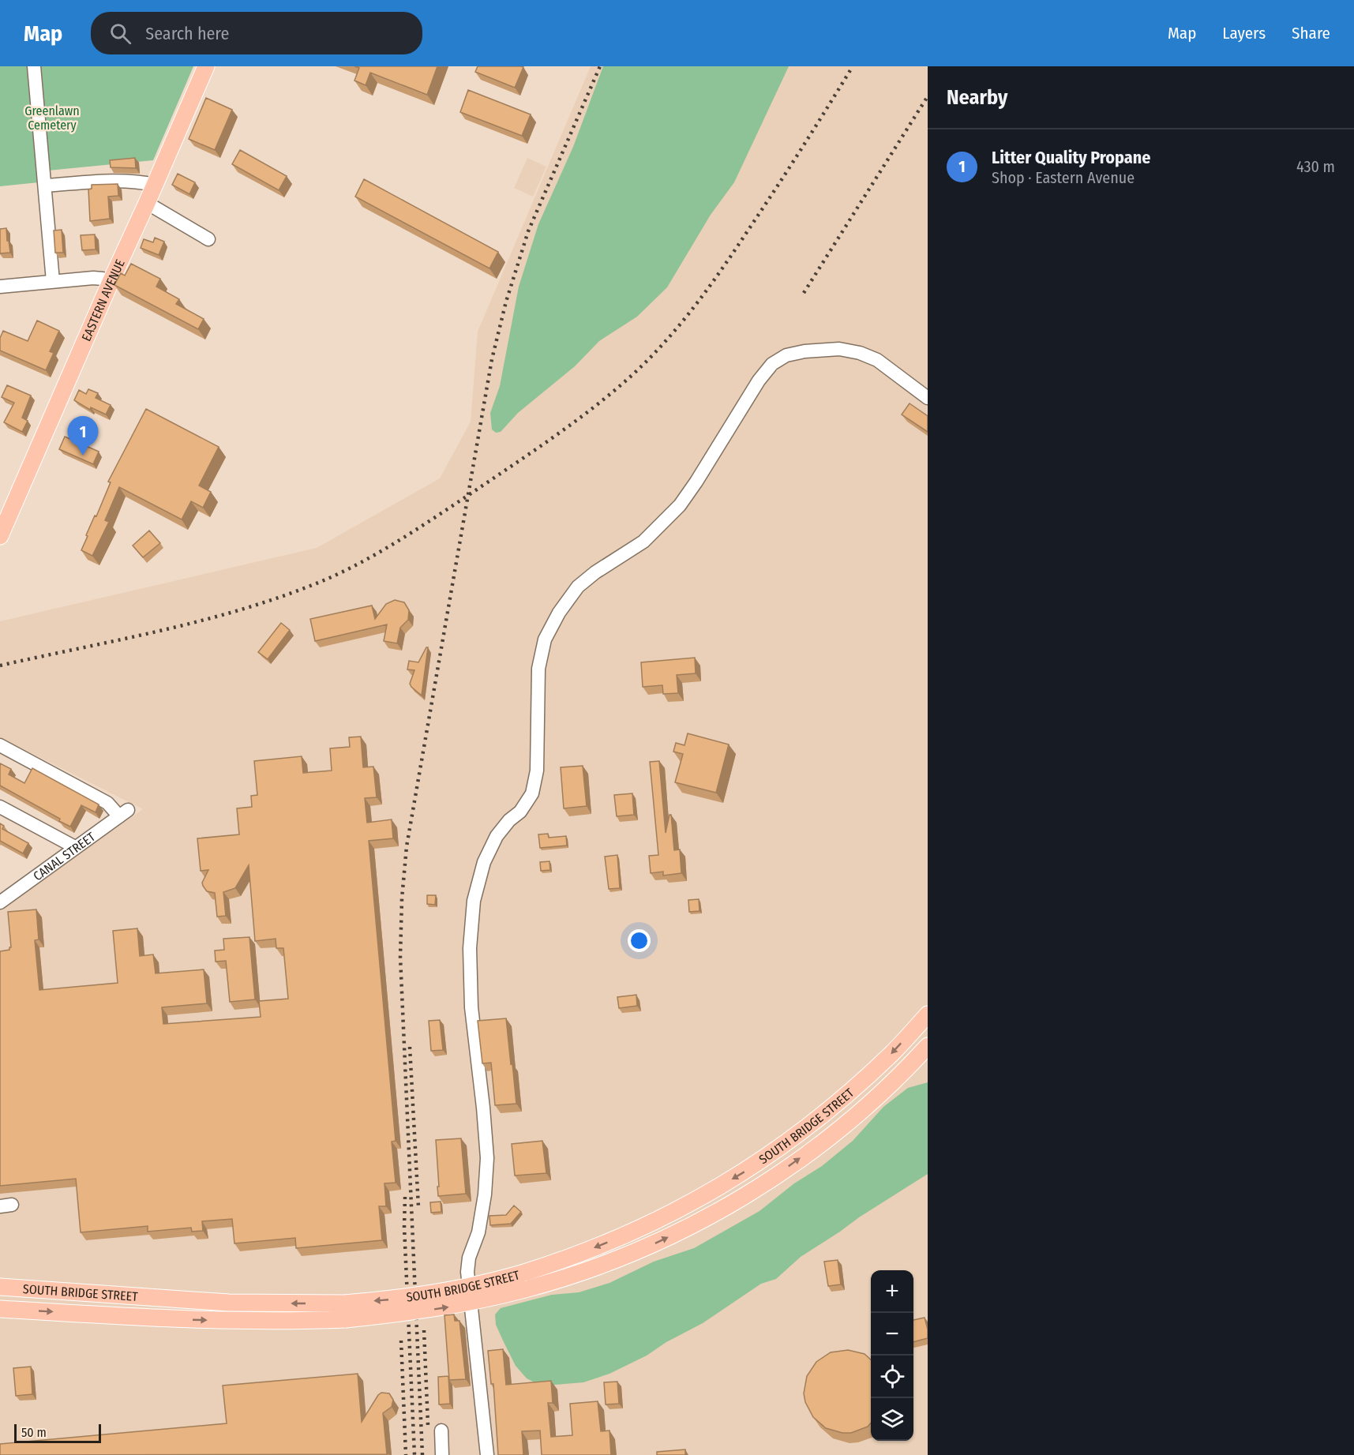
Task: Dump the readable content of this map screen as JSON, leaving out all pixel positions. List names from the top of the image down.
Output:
{
  "streets": {
    "main road": ["EASTERN AVENUE", "SOUTH BRIDGE STREET"],
    "street": ["CANAL STREET"]
  },
  "parks": ["Greenlawn Cemetery"],
  "scale_bar": "50 m",
  "page": {
    "header": "Map",
    "search": "Search here",
    "nav": ["Map", "Layers", "Share"],
    "heading": "Nearby",
    "list": [
      {
        "mark": "1",
        "name": "Litter Quality Propane",
        "note": "Shop · Eastern Avenue",
        "value": "430 m"
      }
    ],
    "pins": "1",
    "map_buttons": ["+", "−"],
    "scale": "50 m"
  }
}
